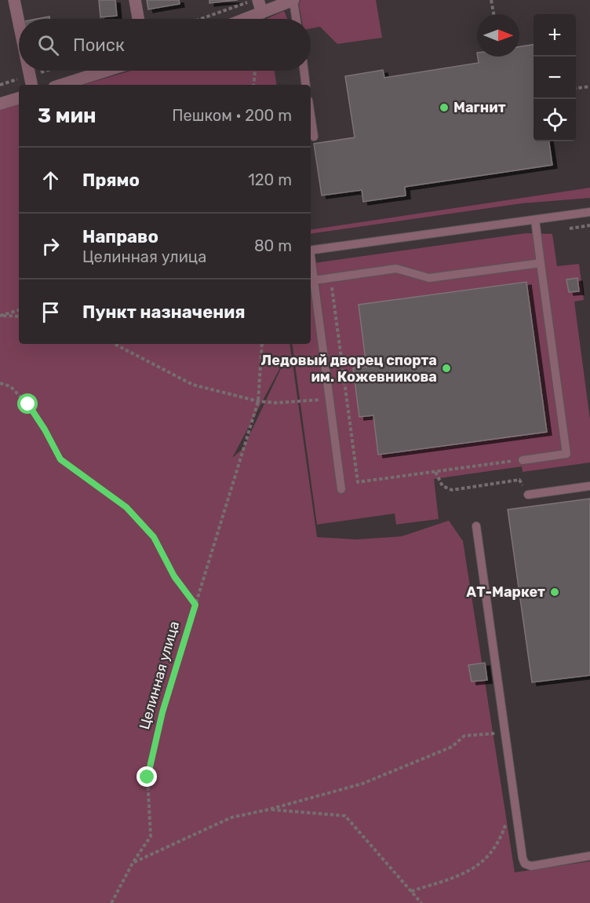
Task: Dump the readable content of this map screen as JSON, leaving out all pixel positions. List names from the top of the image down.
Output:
{
  "streets": {
    "path": ["Целинная улица"]
  },
  "places": ["Магнит", "Ледовый дворец спорта им. Кожевникова", "АТ-Маркет"],
  "north": "right",
  "page": {
    "map_buttons": ["+", "−"],
    "search": "Поиск",
    "heading": ["3 мин", "Пешком · 200 m"],
    "list": [
      ["Прямо", "120 m"],
      ["Направо", "Целинная улица", "80 m"],
      "Пункт назначения"
    ]
  }
}
